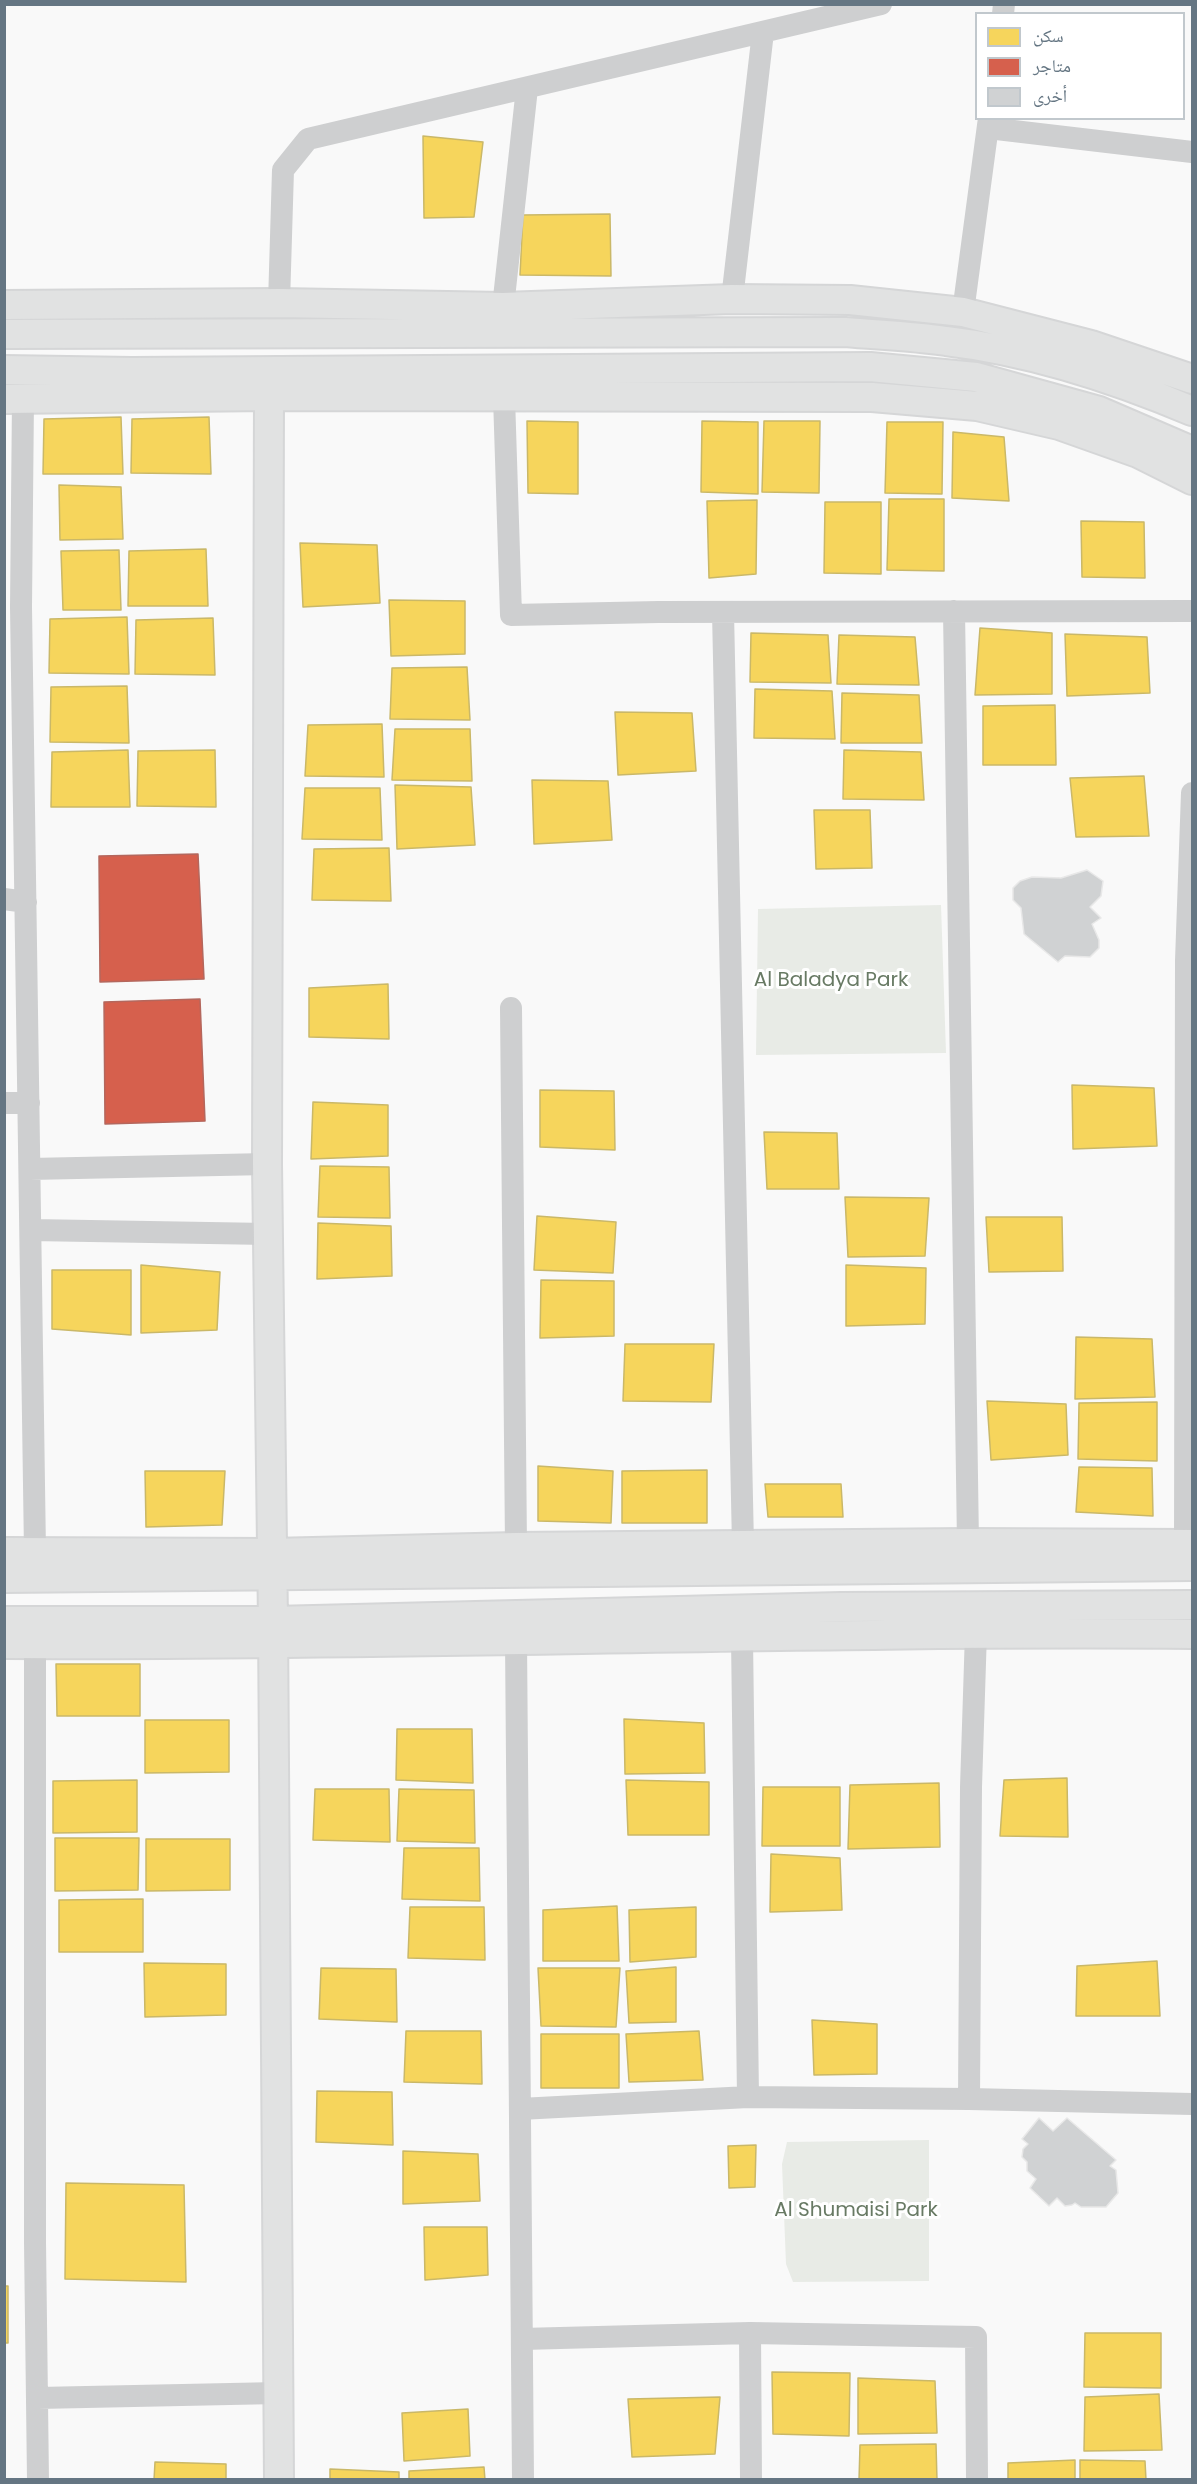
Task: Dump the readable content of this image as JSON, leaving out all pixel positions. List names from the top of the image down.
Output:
{
  "parks": ["Al Baladya Park", "Al Shumaisi Park"],
  "legend": ["سكن", "متاجر", "أخرى"]
}
